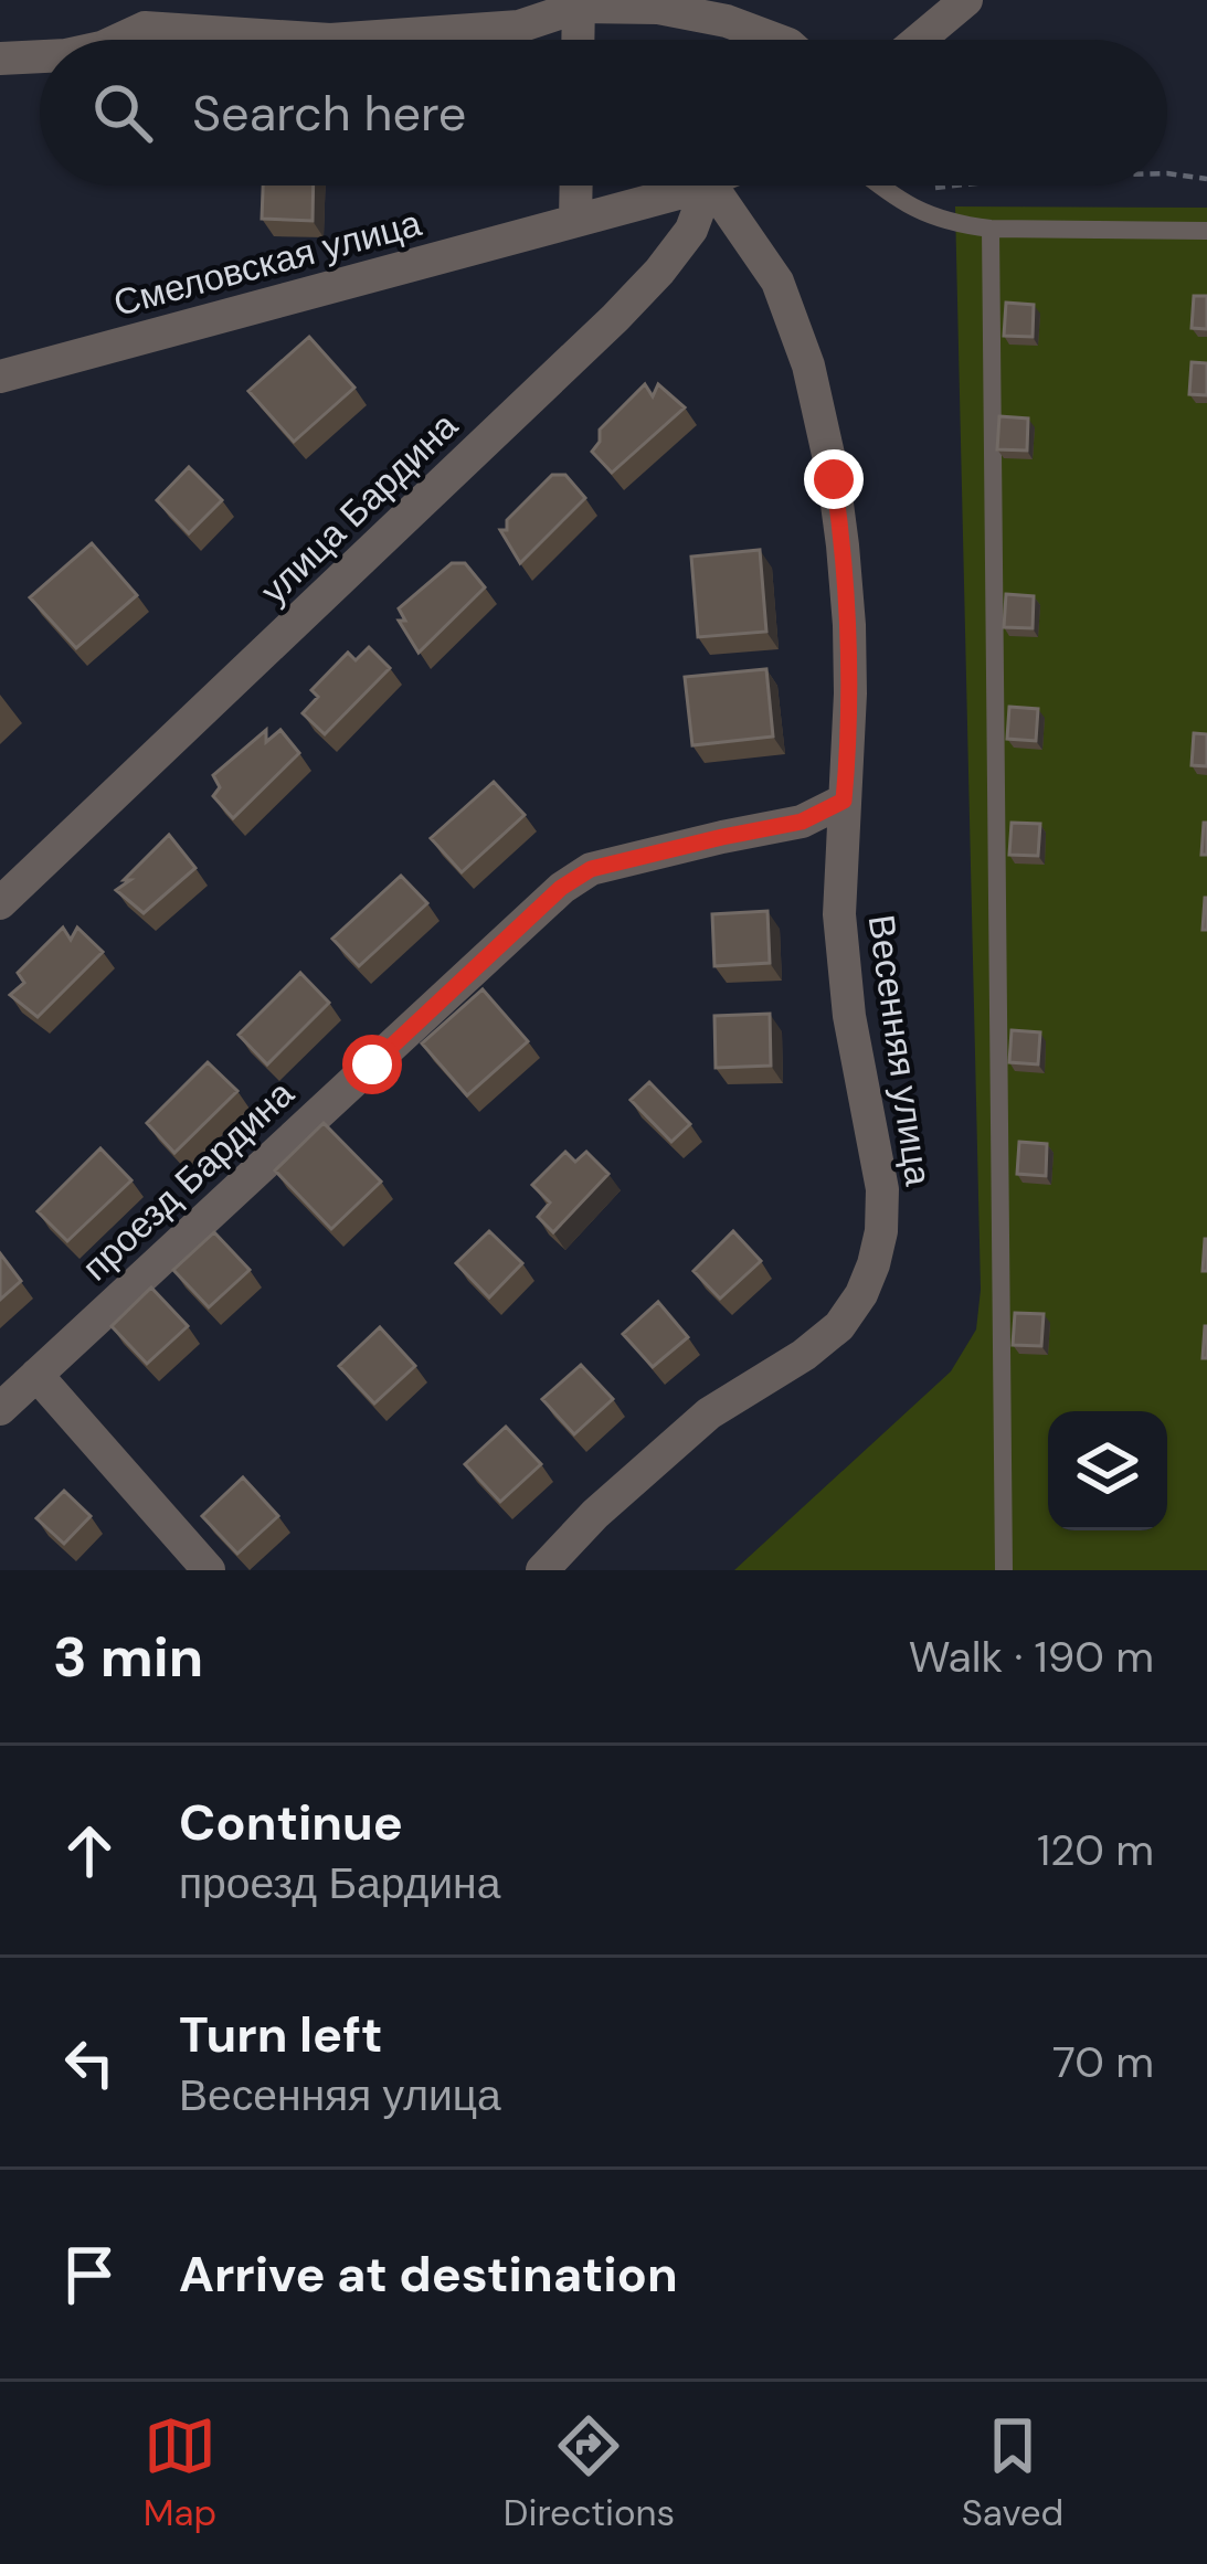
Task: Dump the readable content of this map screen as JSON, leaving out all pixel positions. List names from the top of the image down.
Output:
{
  "streets": {
    "street": [
      "Смеловская улица",
      "улица Бардина",
      "Весенняя улица",
      "проезд Бардина"
    ]
  },
  "crossings": [
    ["Весенняя улица", "проезд Бардина"]
  ],
  "page": {
    "search": "Search here",
    "heading": ["3 min", "Walk · 190 m"],
    "list": [
      ["Continue", "проезд Бардина", "120 m"],
      ["Turn left", "Весенняя улица", "70 m"],
      "Arrive at destination"
    ],
    "nav": ["Map", "Directions", "Saved"]
  }
}
